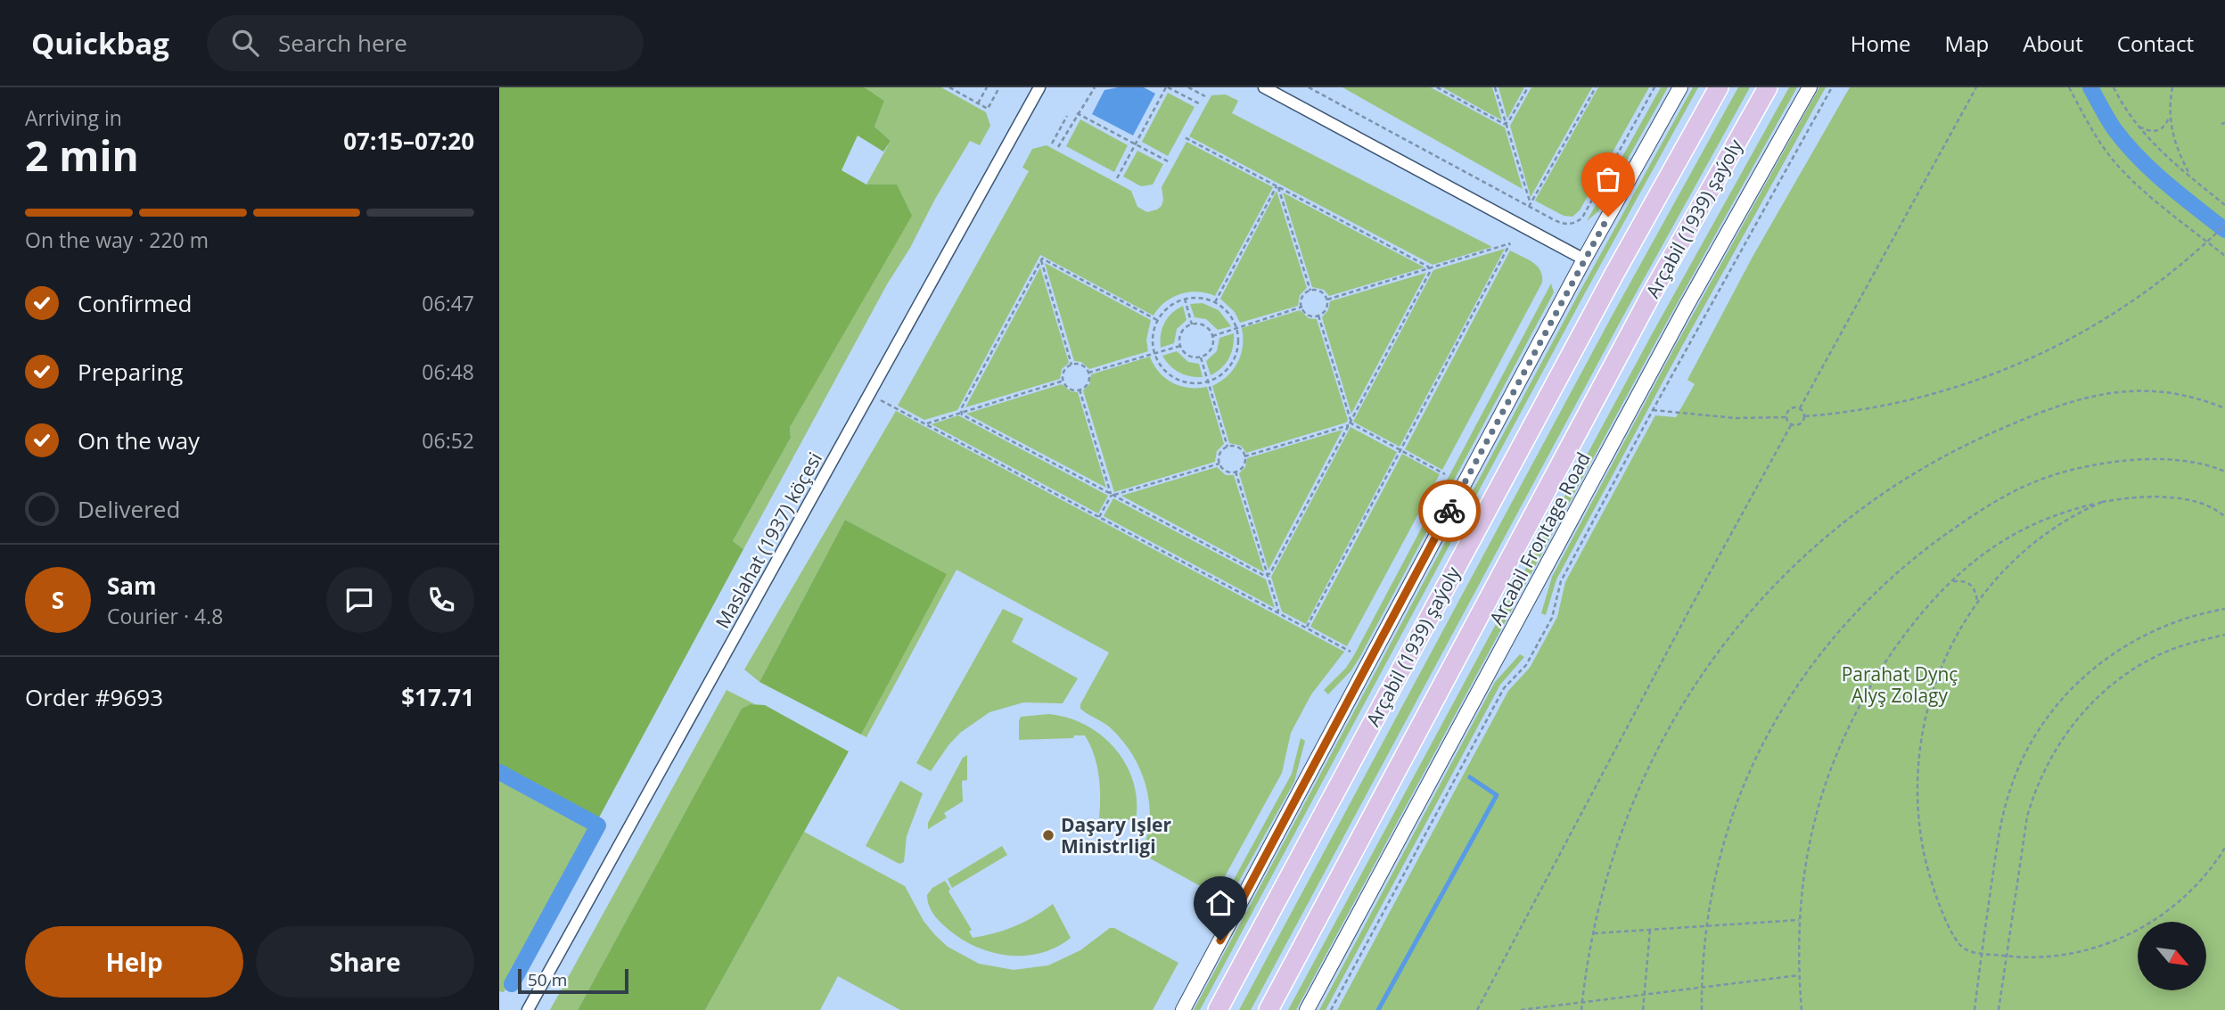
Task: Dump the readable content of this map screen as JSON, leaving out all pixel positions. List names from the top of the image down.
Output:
{
  "streets": {
    "main road": ["Arçabil (1939) şaýoly"],
    "street": ["Arcabil Frontage Road", "Maslahat (1937) köçesi"]
  },
  "parks": ["Parahat Dynç Alyş Zolagy"],
  "places": ["Daşary Işler Ministrligi"],
  "scale_bar": "50 m",
  "north": "bottom right",
  "page": {
    "header": "Quickbag",
    "search": "Search here",
    "nav": [
      "Home",
      "Map",
      "About",
      "Contact"
    ],
    "heading": ["2 min", "Arriving in", "07:15–07:20"],
    "panel": [
      "Sam",
      "Courier · 4.8",
      "Order #9693",
      "$17.71"
    ],
    "bar": "On the way · 220 m",
    "list": [
      ["Confirmed", "06:47"],
      ["Preparing", "06:48"],
      ["On the way", "06:52"],
      "Delivered"
    ],
    "round": "S",
    "buttons": ["Help", "Share"],
    "scale": "50 m"
  }
}
